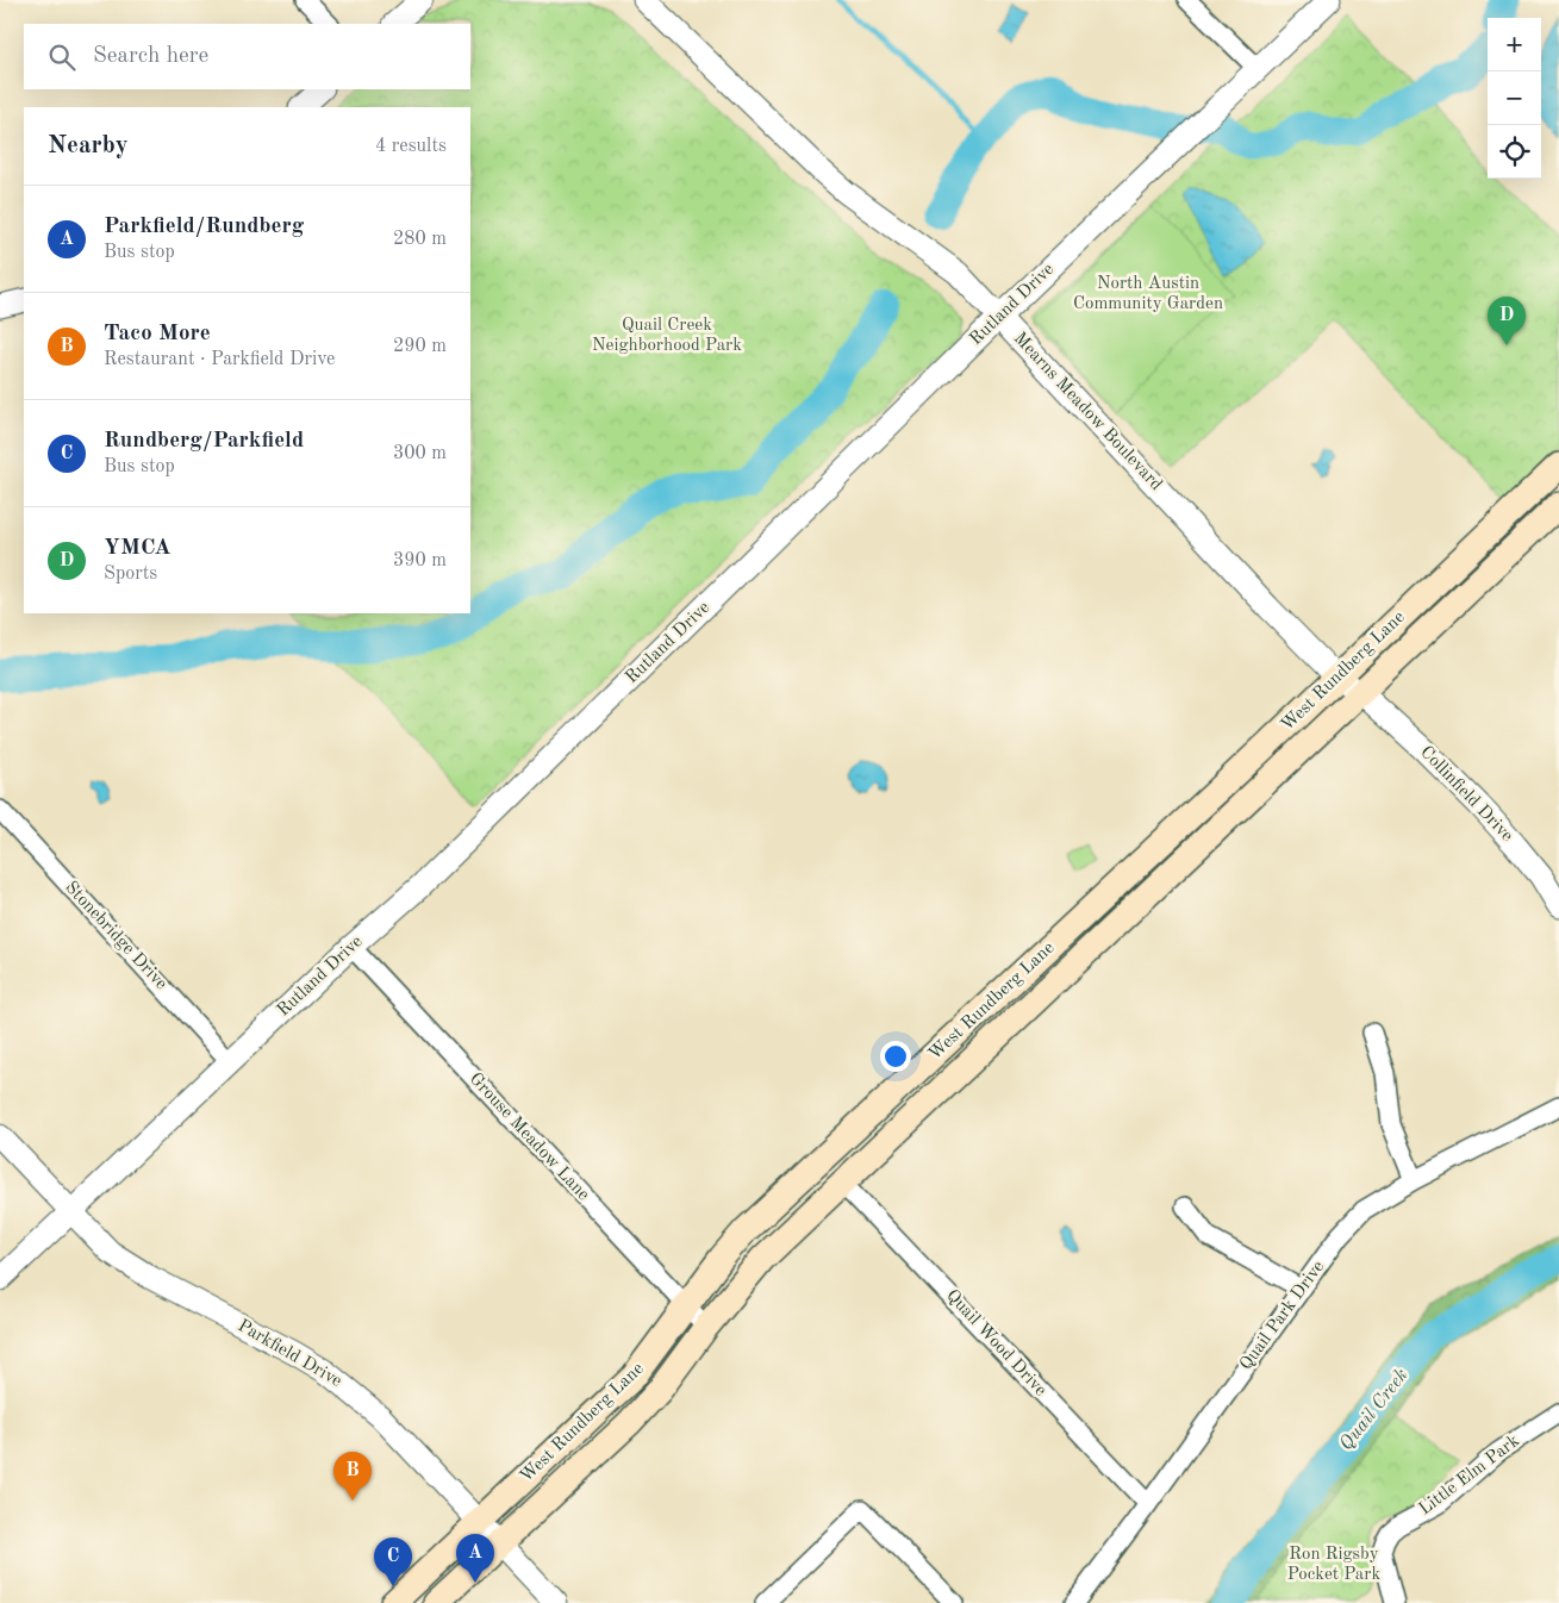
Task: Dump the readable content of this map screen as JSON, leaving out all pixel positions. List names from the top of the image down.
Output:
{
  "streets": {
    "main road": ["West Rundberg Lane"],
    "street": [
      "Rutland Drive",
      "Mearns Meadow Boulevard",
      "Collinfield Drive",
      "Stonebridge Drive",
      "Grouse Meadow Lane",
      "Quail Park Drive",
      "Quail Wood Drive",
      "Parkfield Drive",
      "Little Elm Park"
    ]
  },
  "crossings": [
    ["Rutland Drive", "Mearns Meadow Boulevard"],
    ["Rutland Drive", "Stonebridge Drive"],
    ["Rutland Drive", "Grouse Meadow Lane"],
    ["Rutland Drive", "Parkfield Drive"],
    ["Mearns Meadow Boulevard", "West Rundberg Lane"],
    ["Mearns Meadow Boulevard", "Collinfield Drive"],
    ["West Rundberg Lane", "Collinfield Drive"],
    ["West Rundberg Lane", "Grouse Meadow Lane"],
    ["West Rundberg Lane", "Quail Wood Drive"],
    ["West Rundberg Lane", "Parkfield Drive"],
    ["Quail Park Drive", "Quail Wood Drive"]
  ],
  "water": ["Quail Creek"],
  "parks": ["North Austin Community Garden", "Quail Creek Neighborhood Park", "Ron Rigsby Pocket Park"],
  "page": {
    "map_buttons": ["+", "−"],
    "search": "Search here",
    "heading": ["Nearby", "4 results"],
    "list": [
      {
        "mark": "A",
        "name": "Parkfield/Rundberg",
        "note": "Bus stop",
        "value": "280 m"
      },
      {
        "mark": "B",
        "name": "Taco More",
        "note": "Restaurant · Parkfield Drive",
        "value": "290 m"
      },
      {
        "mark": "C",
        "name": "Rundberg/Parkfield",
        "note": "Bus stop",
        "value": "300 m"
      },
      {
        "mark": "D",
        "name": "YMCA",
        "note": "Sports",
        "value": "390 m"
      }
    ],
    "pins": [
      "D",
      "B",
      "A",
      "C"
    ]
  }
}
